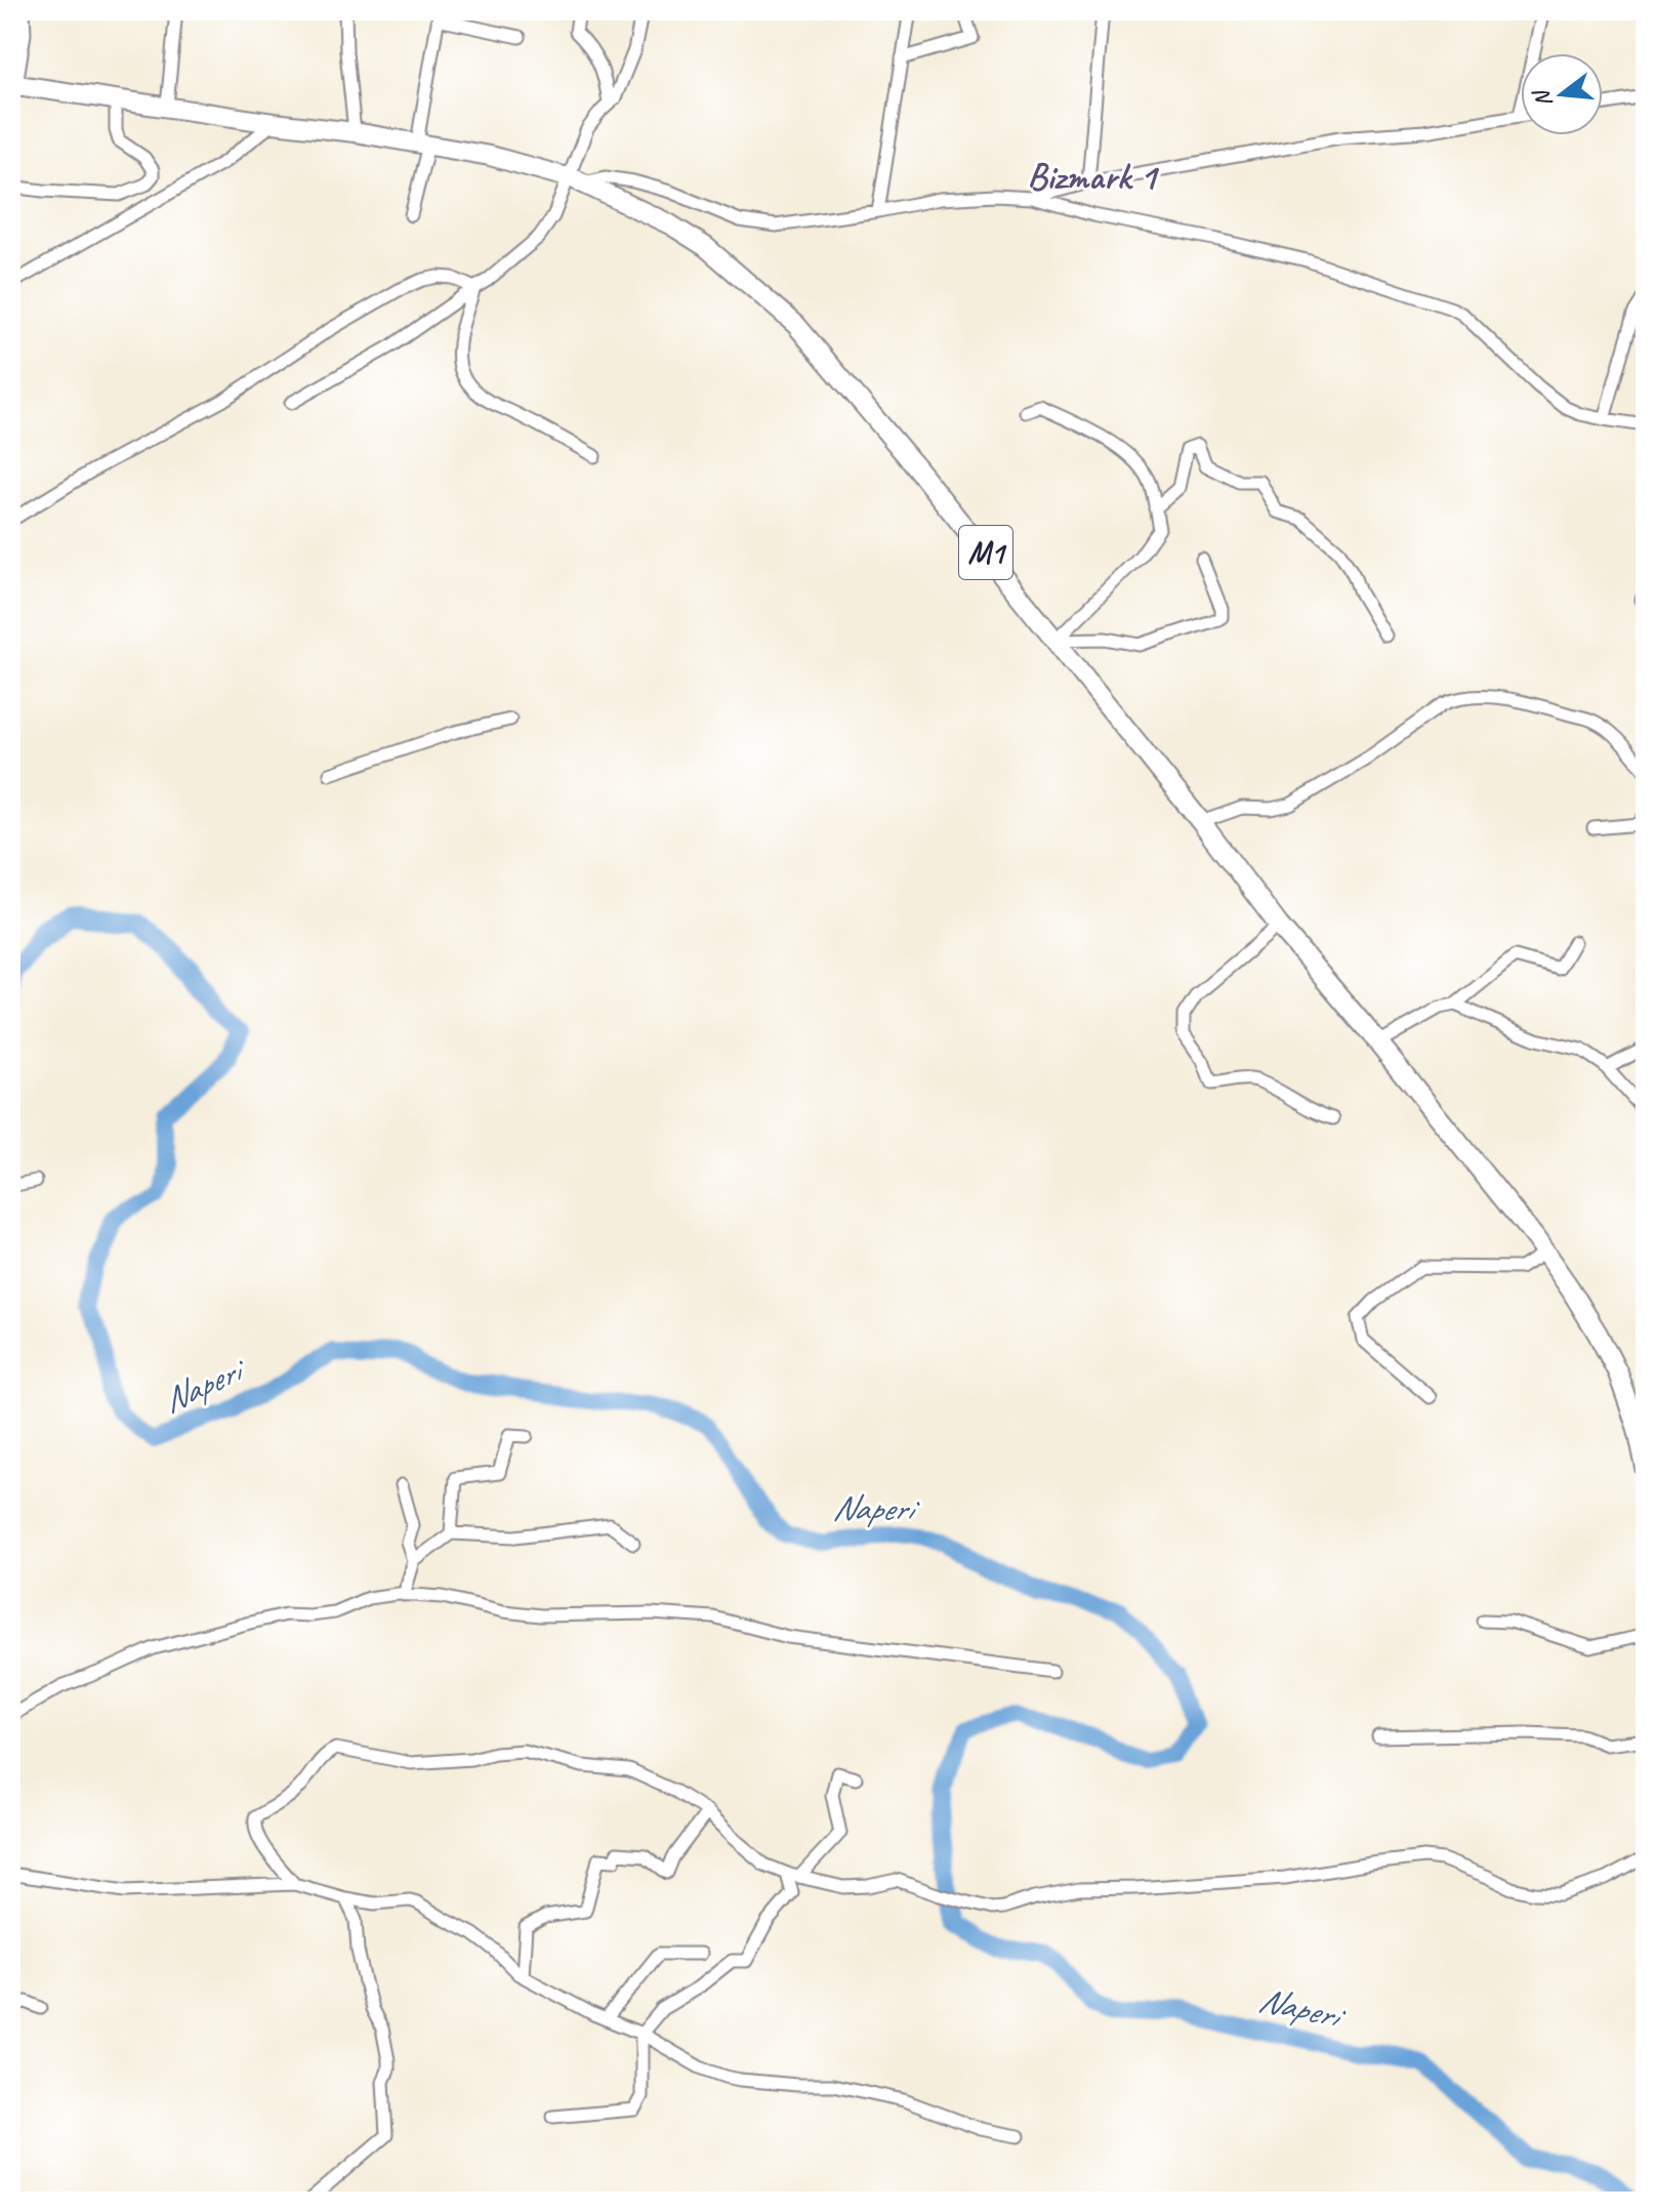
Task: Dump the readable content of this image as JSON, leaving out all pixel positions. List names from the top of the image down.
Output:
{
  "streets": {
    "highway": ["M1"]
  },
  "districts": ["Bizmark 1"],
  "water": ["Naperi"],
  "north": "left"
}
